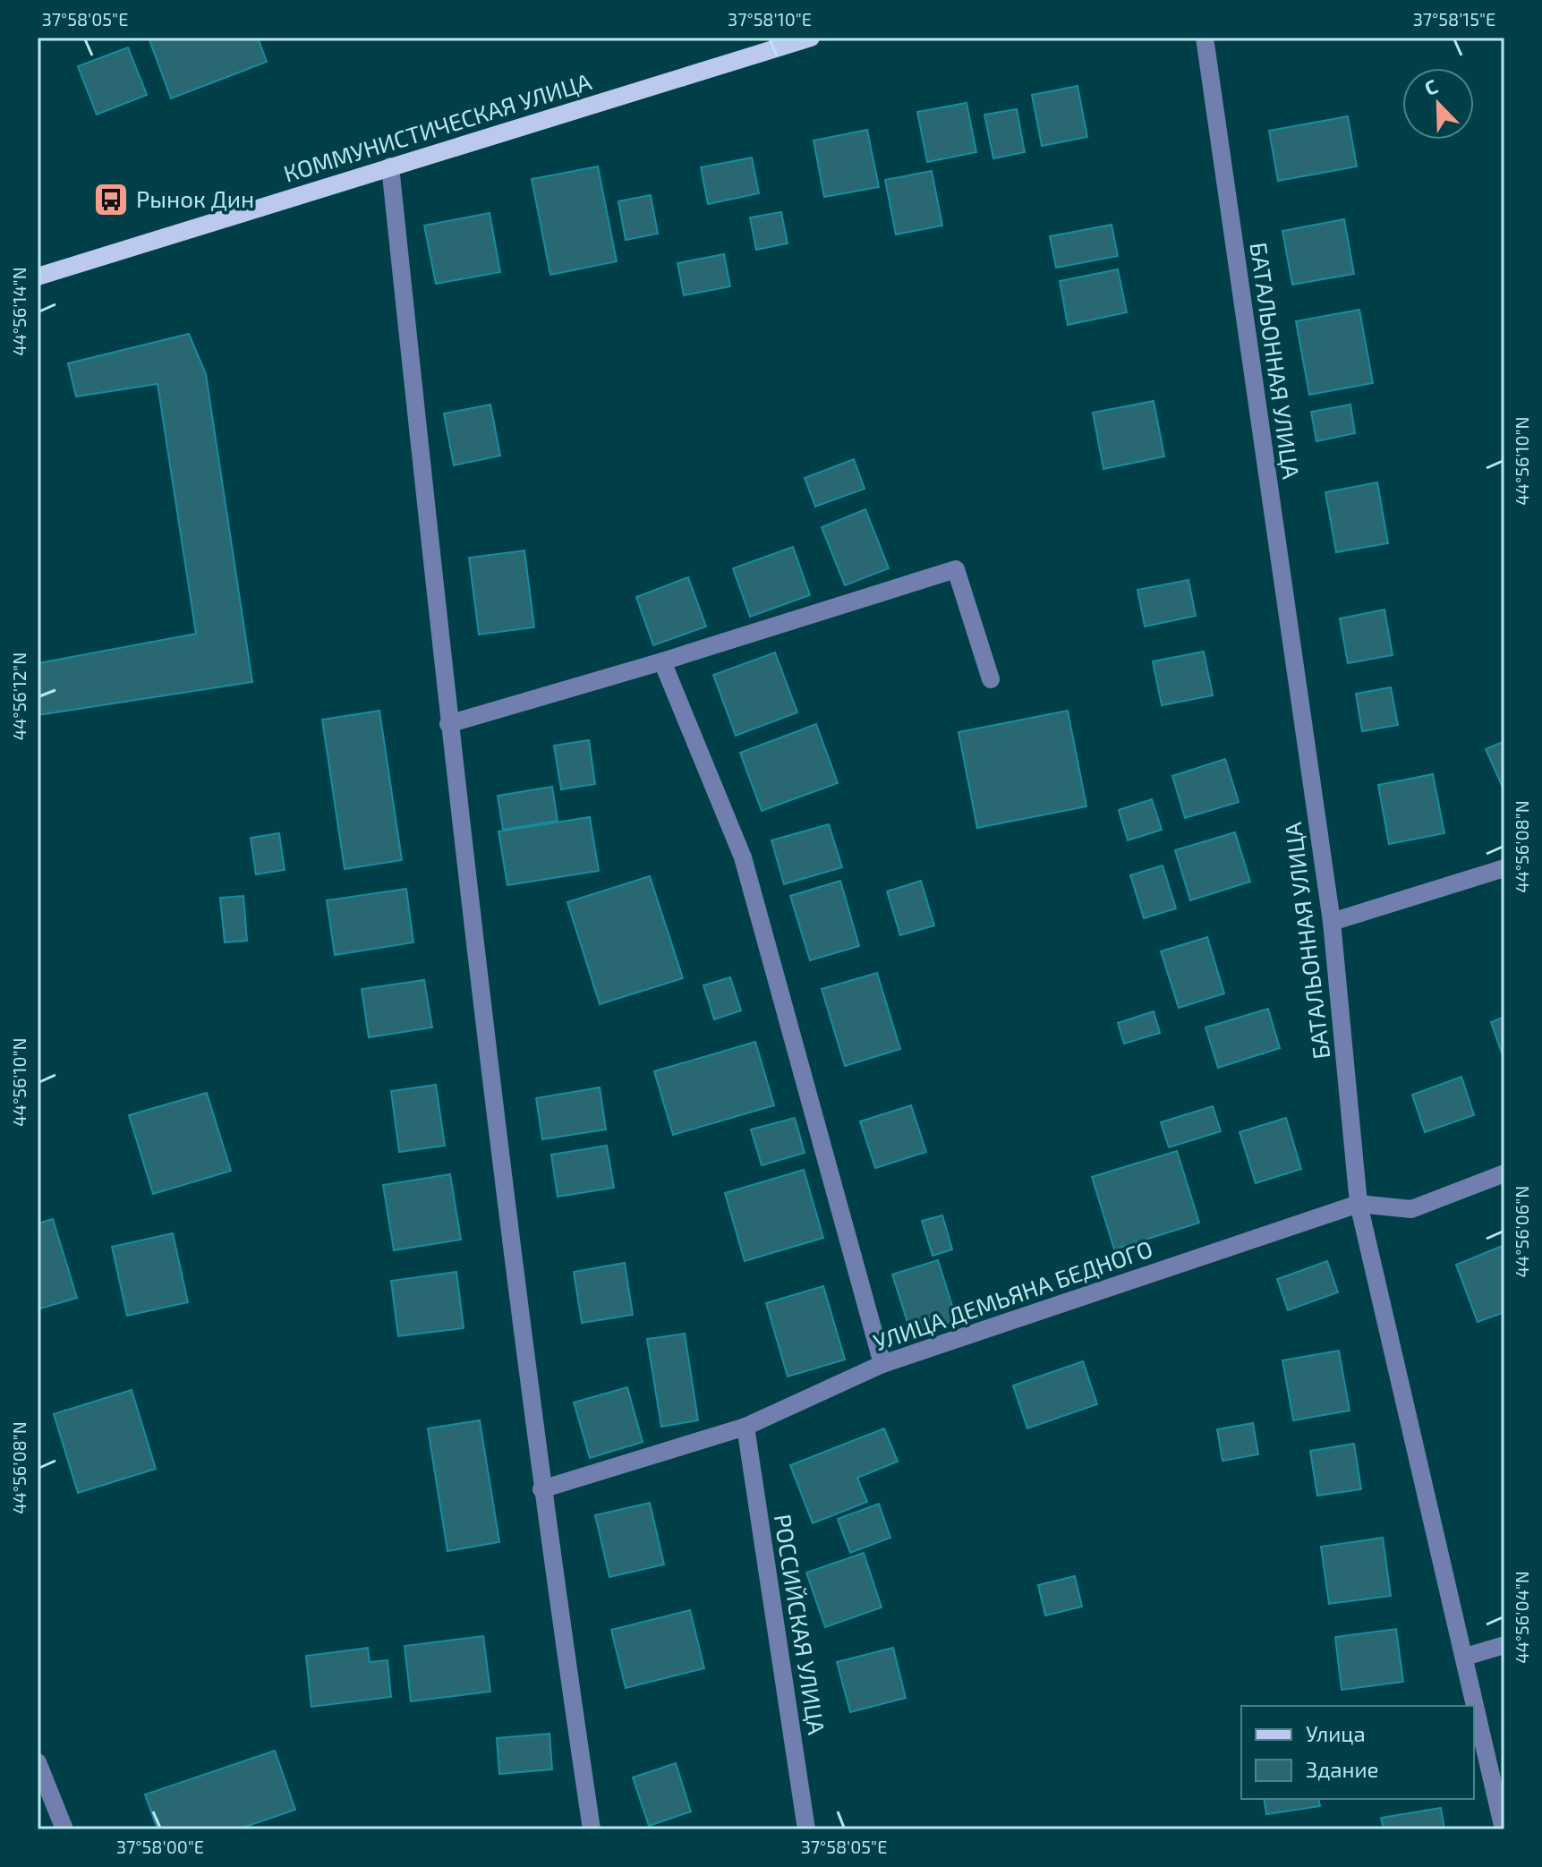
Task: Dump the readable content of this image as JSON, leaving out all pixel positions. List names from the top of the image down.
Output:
{
  "streets": {
    "main road": ["КОММУНИСТИЧЕСКАЯ УЛИЦА"],
    "street": ["БАТАЛЬОННАЯ УЛИЦА", "УЛИЦА ДЕМЬЯНА БЕДНОГО", "РОССИЙСКАЯ УЛИЦА"]
  },
  "crossings": [
    ["БАТАЛЬОННАЯ УЛИЦА", "УЛИЦА ДЕМЬЯНА БЕДНОГО"],
    ["УЛИЦА ДЕМЬЯНА БЕДНОГО", "РОССИЙСКАЯ УЛИЦА"]
  ],
  "places": {
    "bus stop": ["Рынок Дин"]
  },
  "legend": ["Улица", "Здание"],
  "north": "top left",
  "coordinates": [
    "37°58'05\"E",
    "37°58'10\"E",
    "37°58'15\"E",
    "44°56'14\"N",
    "44°56'10\"N",
    "44°56'12\"N",
    "44°56'08\"N",
    "44°56'06\"N",
    "44°56'04\"N",
    "37°58'00\"E"
  ]
}
